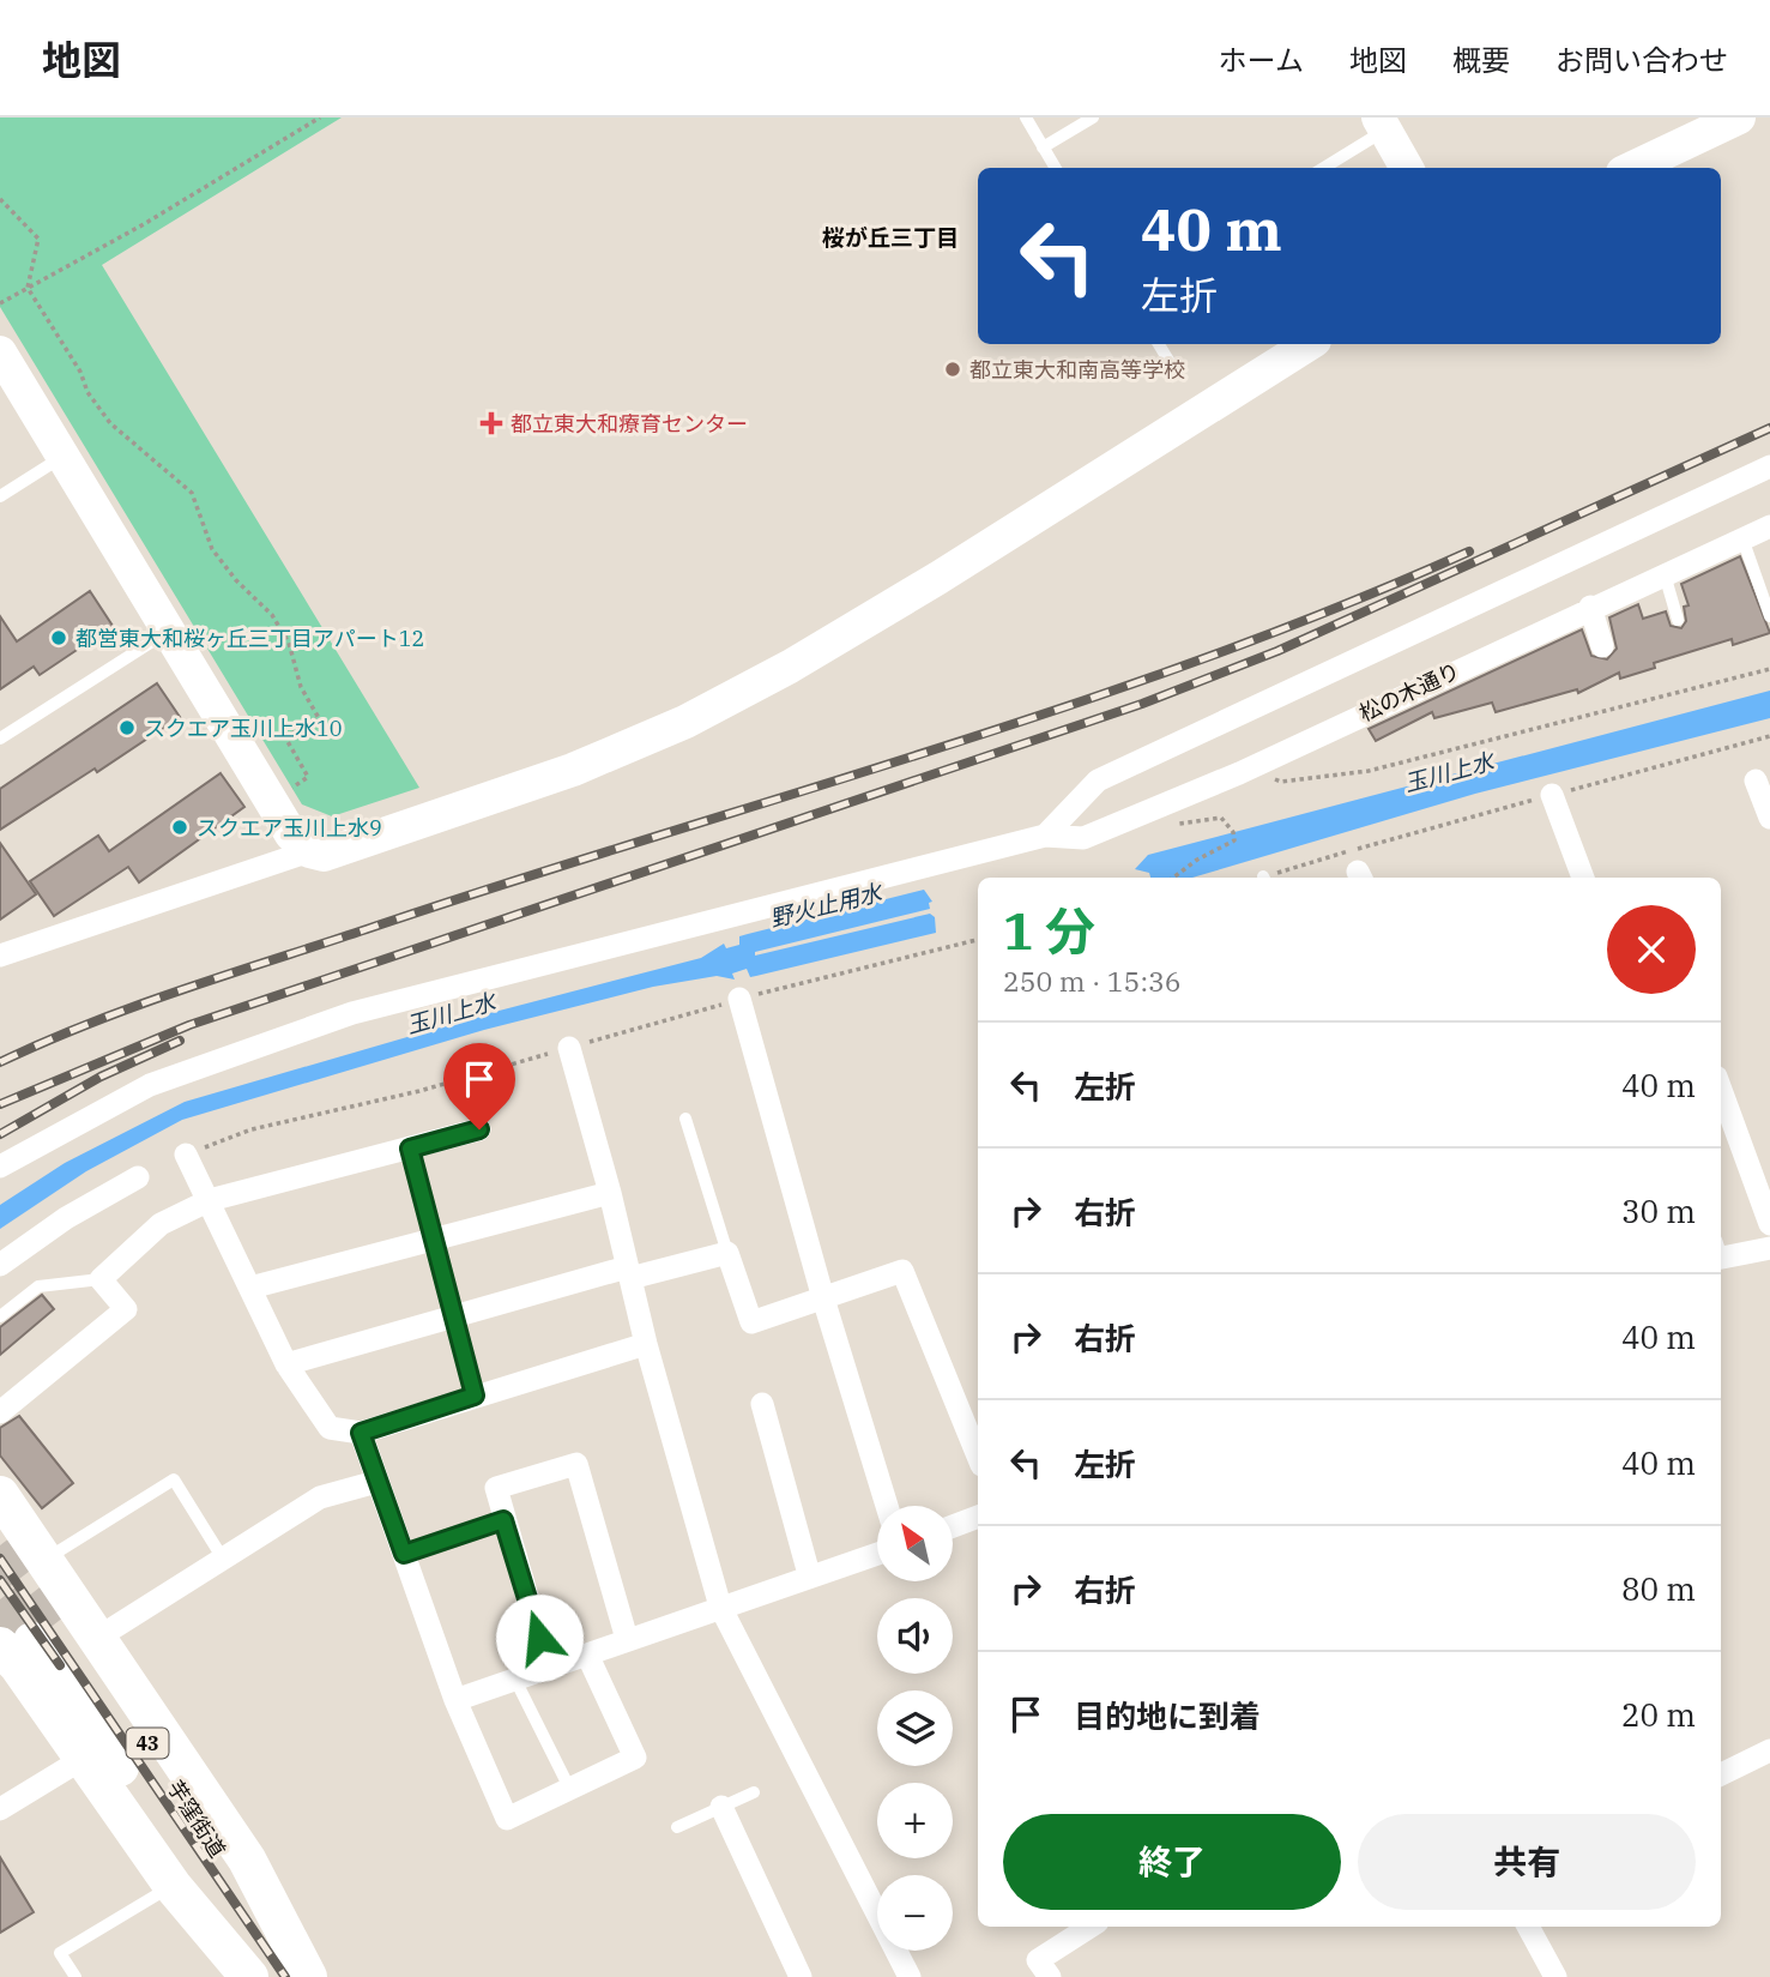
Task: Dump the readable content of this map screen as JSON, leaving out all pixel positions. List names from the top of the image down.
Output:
{
  "streets": {
    "main road": ["43", "芋窪街道"],
    "street": ["松の木通り"]
  },
  "districts": ["桜が丘三丁目"],
  "water": ["玉川上水", "野火止用水"],
  "places": {
    "other": [
      "都立東大和南高等学校",
      "都営東大和桜ヶ丘三丁目アパート12",
      "スクエア玉川上水10",
      "スクエア玉川上水9"
    ],
    "health": ["都立東大和療育センター"]
  },
  "north": "top left",
  "page": {
    "header": "地図",
    "nav": [
      "ホーム",
      "地図",
      "概要",
      "お問い合わせ"
    ],
    "turn": ["40 m", "左折"],
    "heading": ["1 分", "250 m · 15:36"],
    "list": [
      {
        "name": "左折",
        "value": "40 m"
      },
      {
        "name": "右折",
        "value": "30 m"
      },
      {
        "name": "右折",
        "value": "40 m"
      },
      {
        "name": "左折",
        "value": "40 m"
      },
      {
        "name": "右折",
        "value": "80 m"
      },
      {
        "name": "目的地に到着",
        "value": "20 m"
      }
    ],
    "map_buttons": ["+", "−"],
    "buttons": ["終了", "共有"]
  }
}
